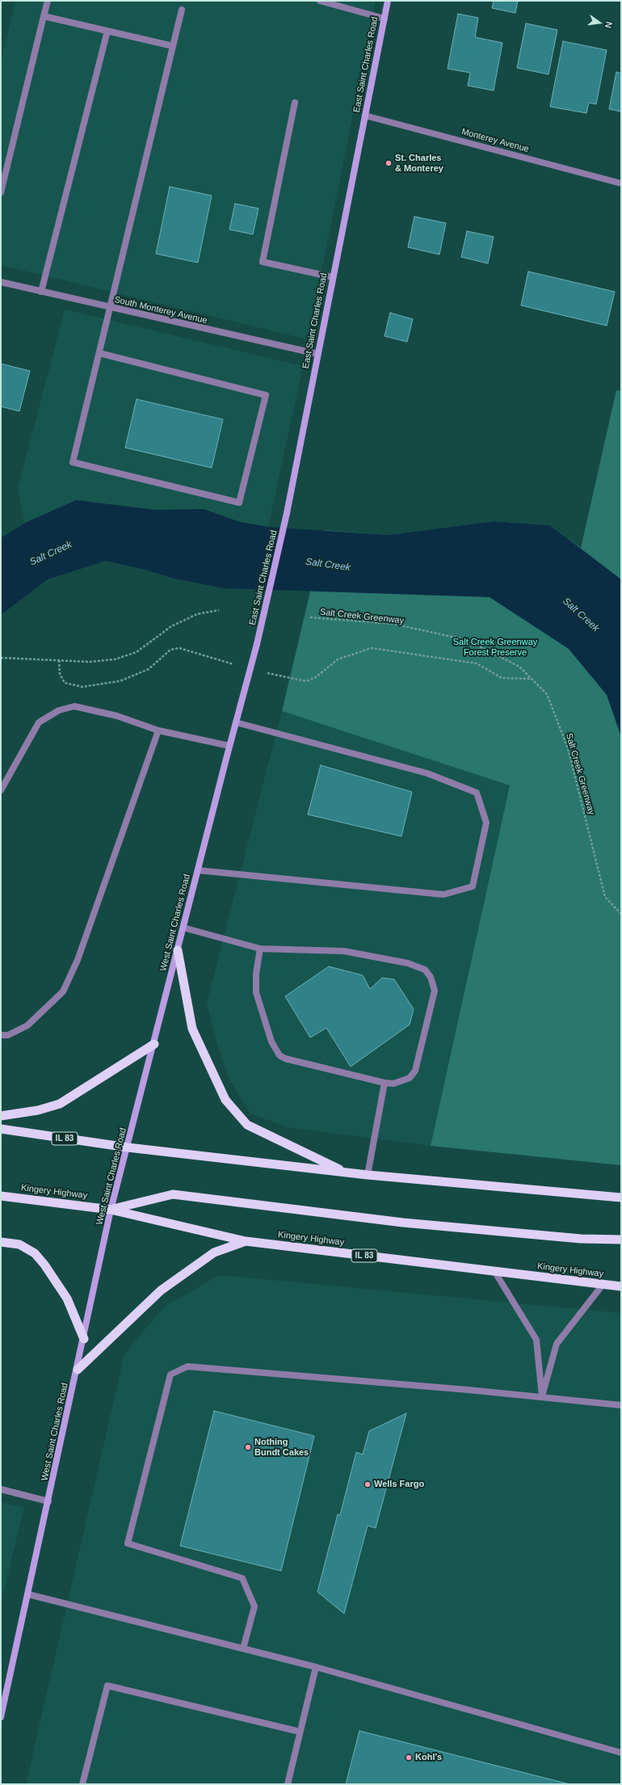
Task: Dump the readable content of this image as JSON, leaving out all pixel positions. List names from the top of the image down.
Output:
{
  "streets": {
    "highway": ["IL 83", "Kingery Highway"],
    "main road": ["East Saint Charles Road", "West Saint Charles Road"],
    "street": ["Monterey Avenue", "South Monterey Avenue"],
    "path": ["Salt Creek Greenway"]
  },
  "crossings": [
    ["East Saint Charles Road", "Monterey Avenue"],
    ["East Saint Charles Road", "South Monterey Avenue"],
    ["East Saint Charles Road", "West Saint Charles Road"],
    ["West Saint Charles Road", "IL 83"],
    ["West Saint Charles Road", "Kingery Highway"]
  ],
  "water": ["Salt Creek"],
  "parks": ["Salt Creek Greenway Forest Preserve"],
  "places": [
    "St. Charles & Monterey",
    "Nothing Bundt Cakes",
    "Wells Fargo",
    "Kohl's"
  ],
  "north": "right"
}
